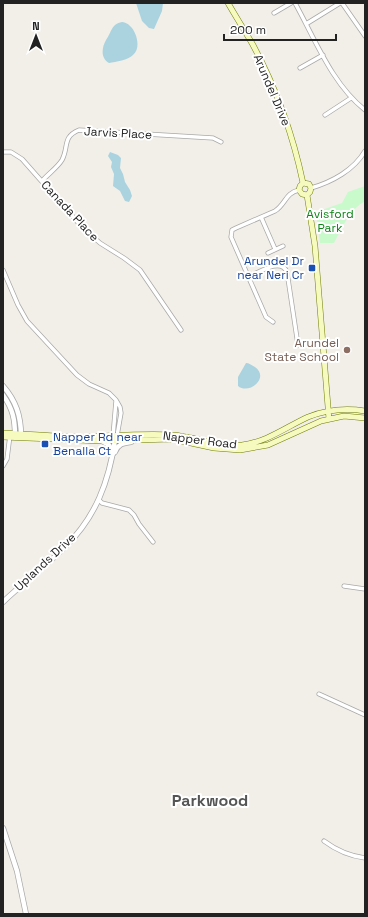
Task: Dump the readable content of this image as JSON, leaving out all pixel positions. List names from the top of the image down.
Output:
{
  "streets": {
    "main road": ["Arundel Drive", "Napper Road"],
    "street": ["Jarvis Place", "Canada Place", "Uplands Drive"]
  },
  "crossings": [
    ["Jarvis Place", "Canada Place"],
    ["Napper Road", "Uplands Drive"]
  ],
  "districts": ["Parkwood"],
  "parks": ["Avisford Park"],
  "places": {
    "transit": ["Arundel Dr near Neri Cr", "Napper Rd near Benalla Ct"],
    "other": ["Arundel State School"]
  },
  "scale_bar": "200 m",
  "north": "top"
}
